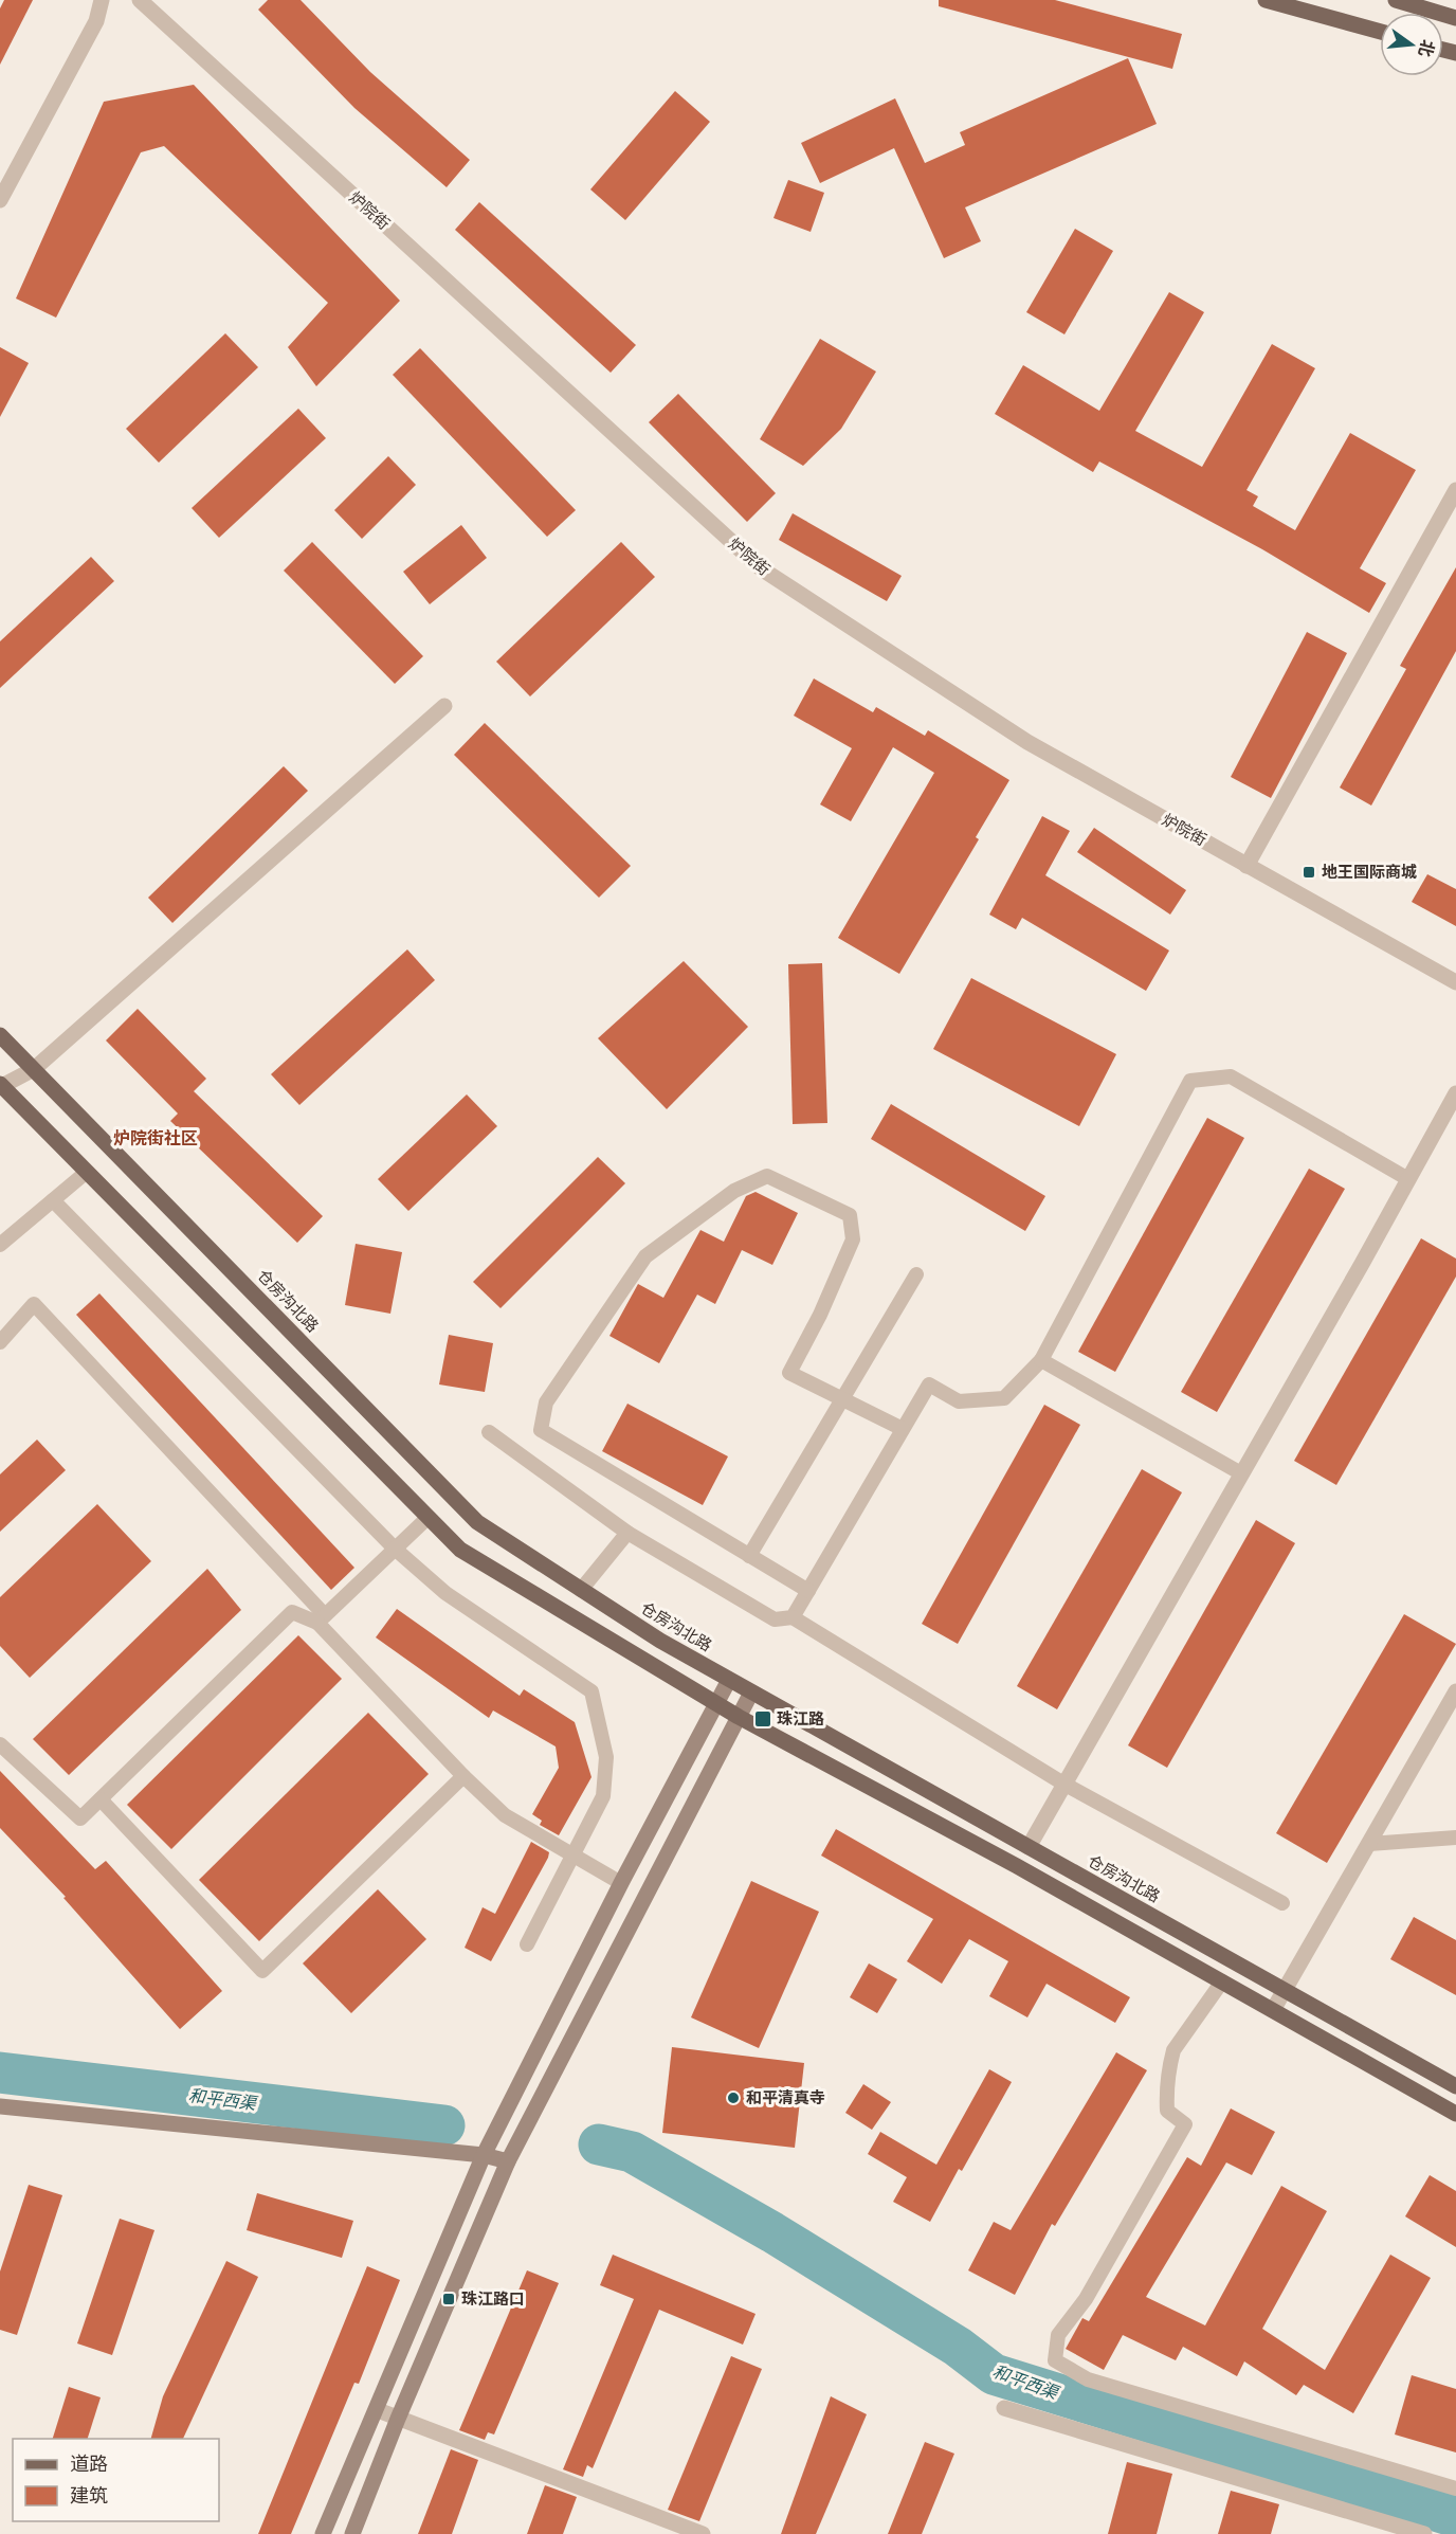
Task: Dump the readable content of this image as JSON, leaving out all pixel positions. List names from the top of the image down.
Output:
{
  "streets": {
    "main road": ["仓房沟北路"],
    "street": ["炉院街"]
  },
  "districts": ["炉院街社区"],
  "water": ["和平西渠"],
  "places": {
    "transit": ["地王国际商城", "珠江路", "珠江路口"],
    "other": ["和平清真寺"]
  },
  "legend": ["道路", "建筑"],
  "north": "right"
}
